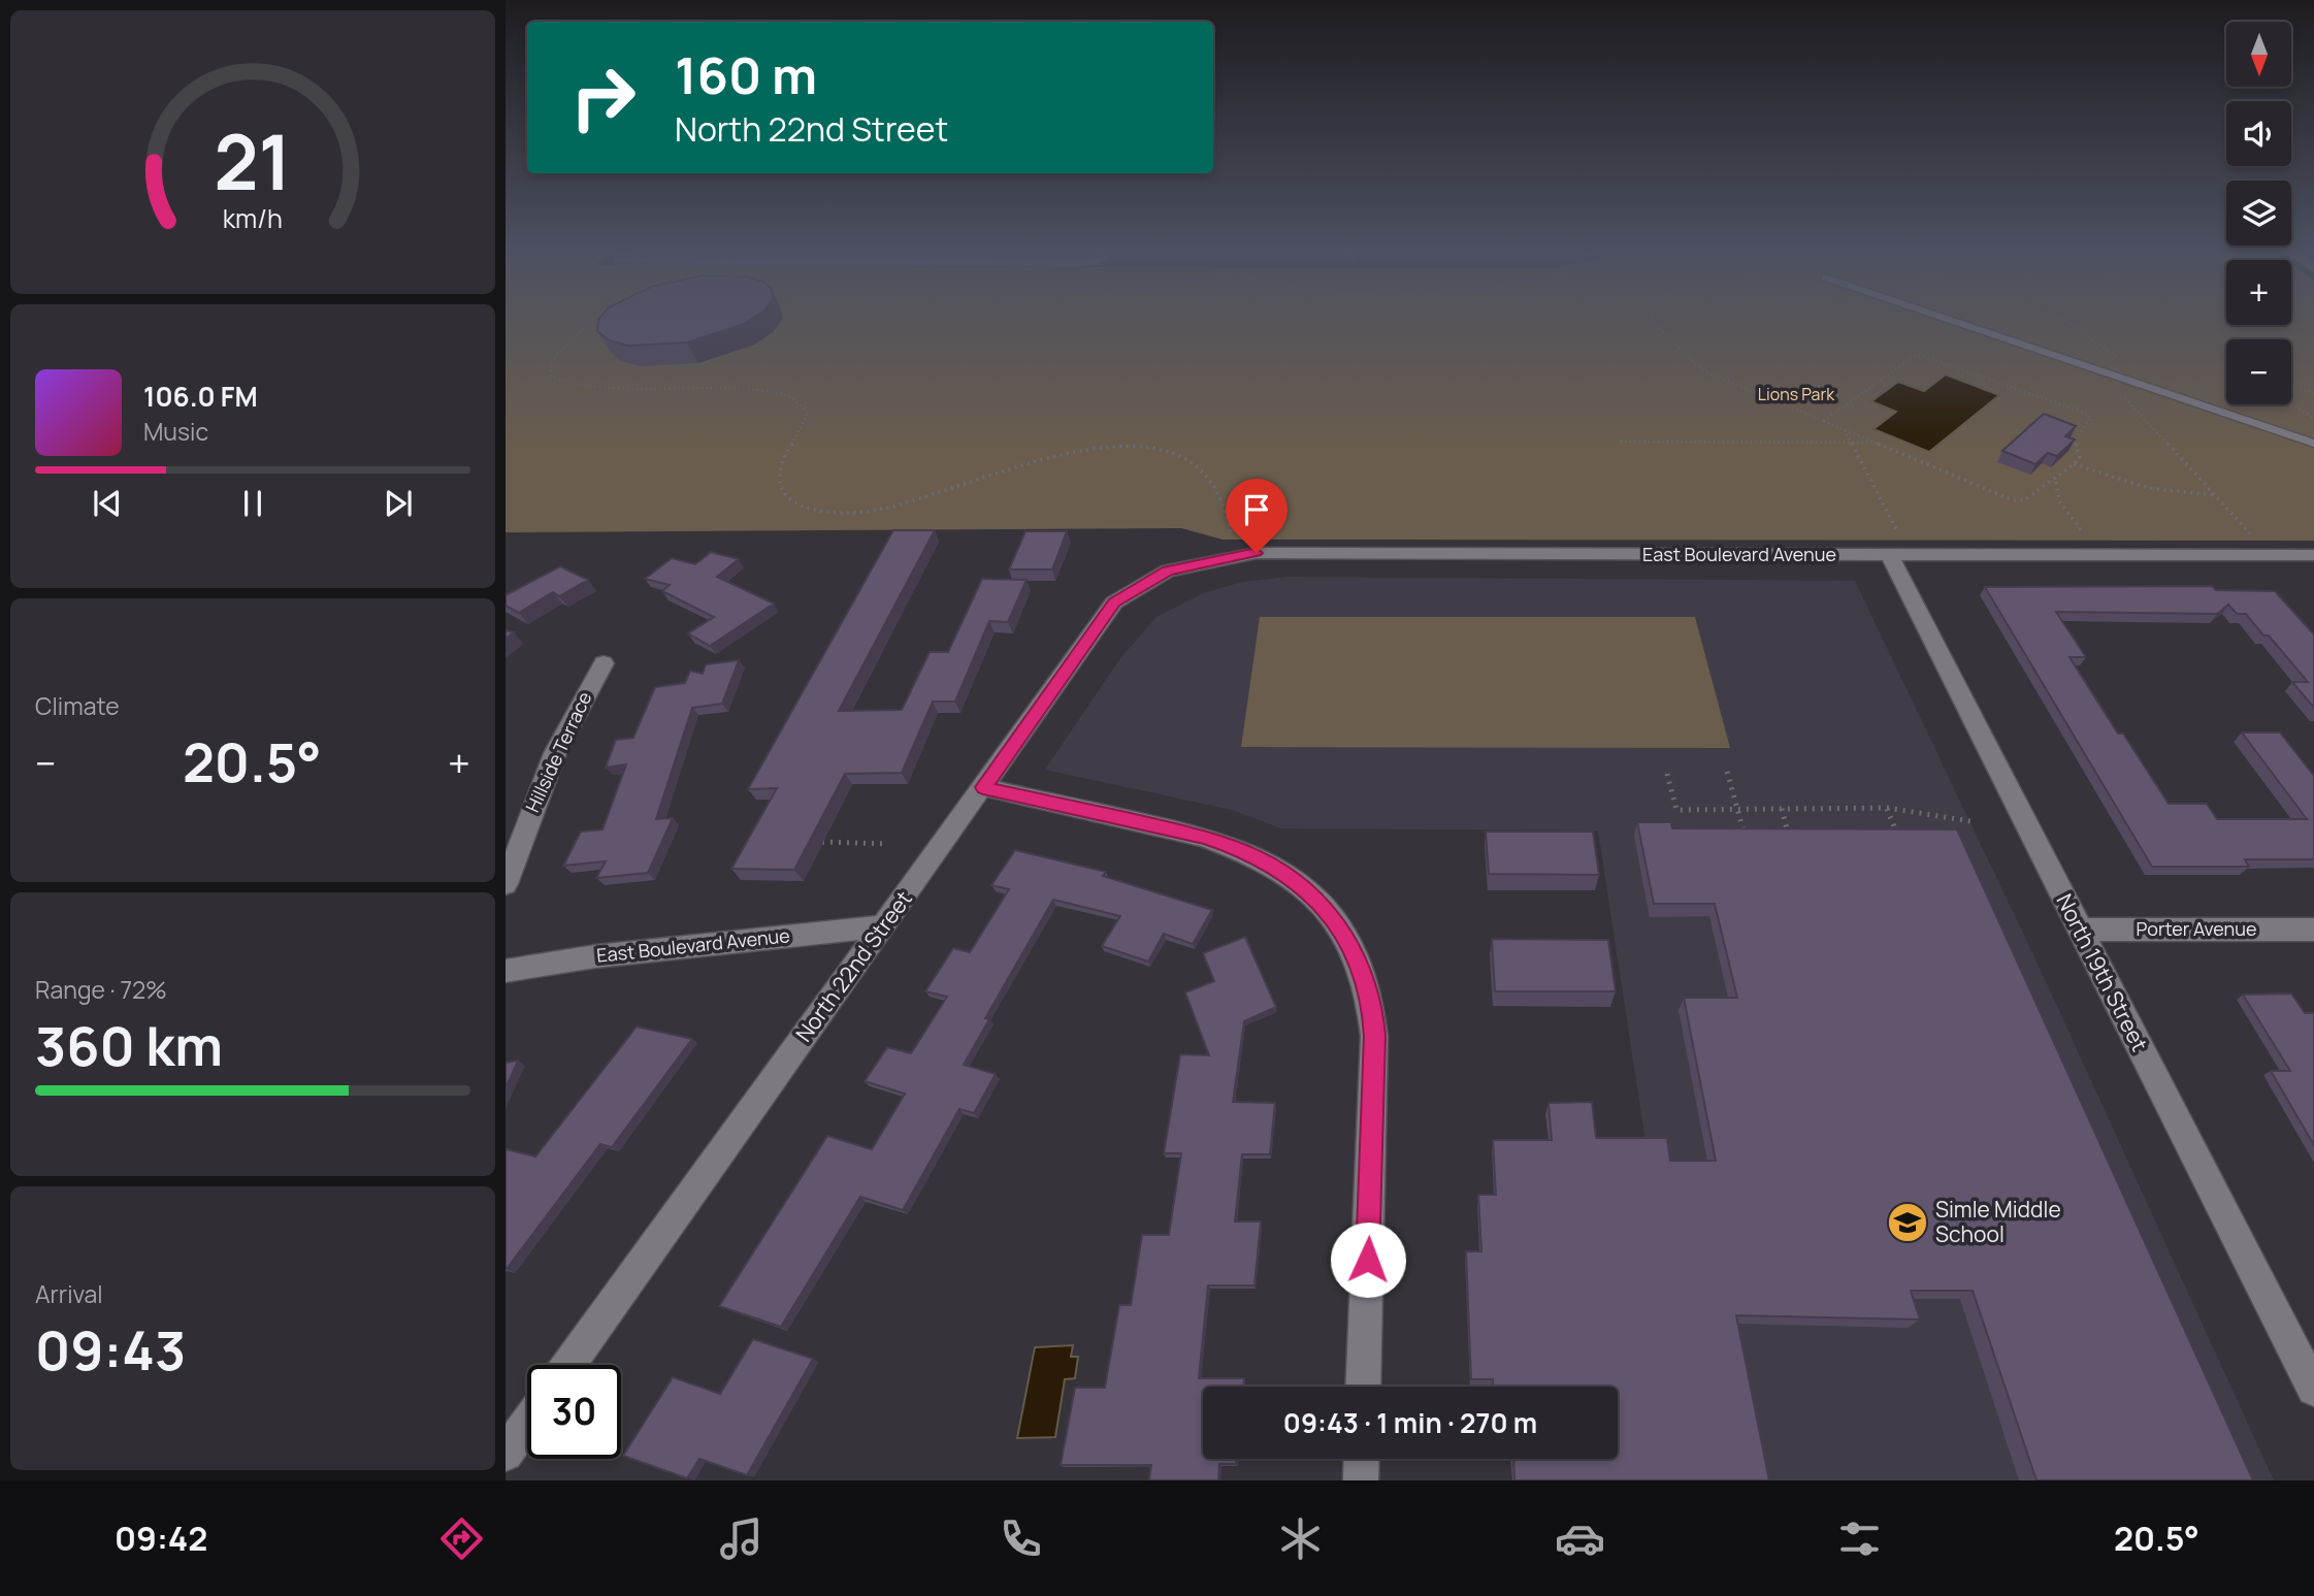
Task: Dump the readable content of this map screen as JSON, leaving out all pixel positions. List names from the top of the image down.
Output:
{
  "streets": {
    "street": [
      "East Boulevard Avenue",
      "Hillside Terrace",
      "Porter Avenue",
      "North 22nd Street",
      "North 19th Street"
    ]
  },
  "crossings": [
    ["East Boulevard Avenue", "North 22nd Street"],
    ["East Boulevard Avenue", "North 19th Street"],
    ["Porter Avenue", "North 19th Street"]
  ],
  "parks": ["Lions Park"],
  "places": {
    "school or university": ["Simle Middle School"]
  },
  "north": "bottom",
  "page": {
    "map_buttons": ["+", "−"],
    "turn": ["160 m", "North 22nd Street"],
    "song": ["106.0 FM", "Music"],
    "tile": [
      "Climate",
      ["Range · 72%", "360 km"],
      ["Arrival", "09:43"]
    ],
    "heat": ["−", "20.5°", "+"],
    "limit": "30",
    "trip": "09:43 · 1 min · 270 m",
    "tabs": ["09:42", "20.5°"],
    "gauge": ["21", "km/h"]
  }
}
